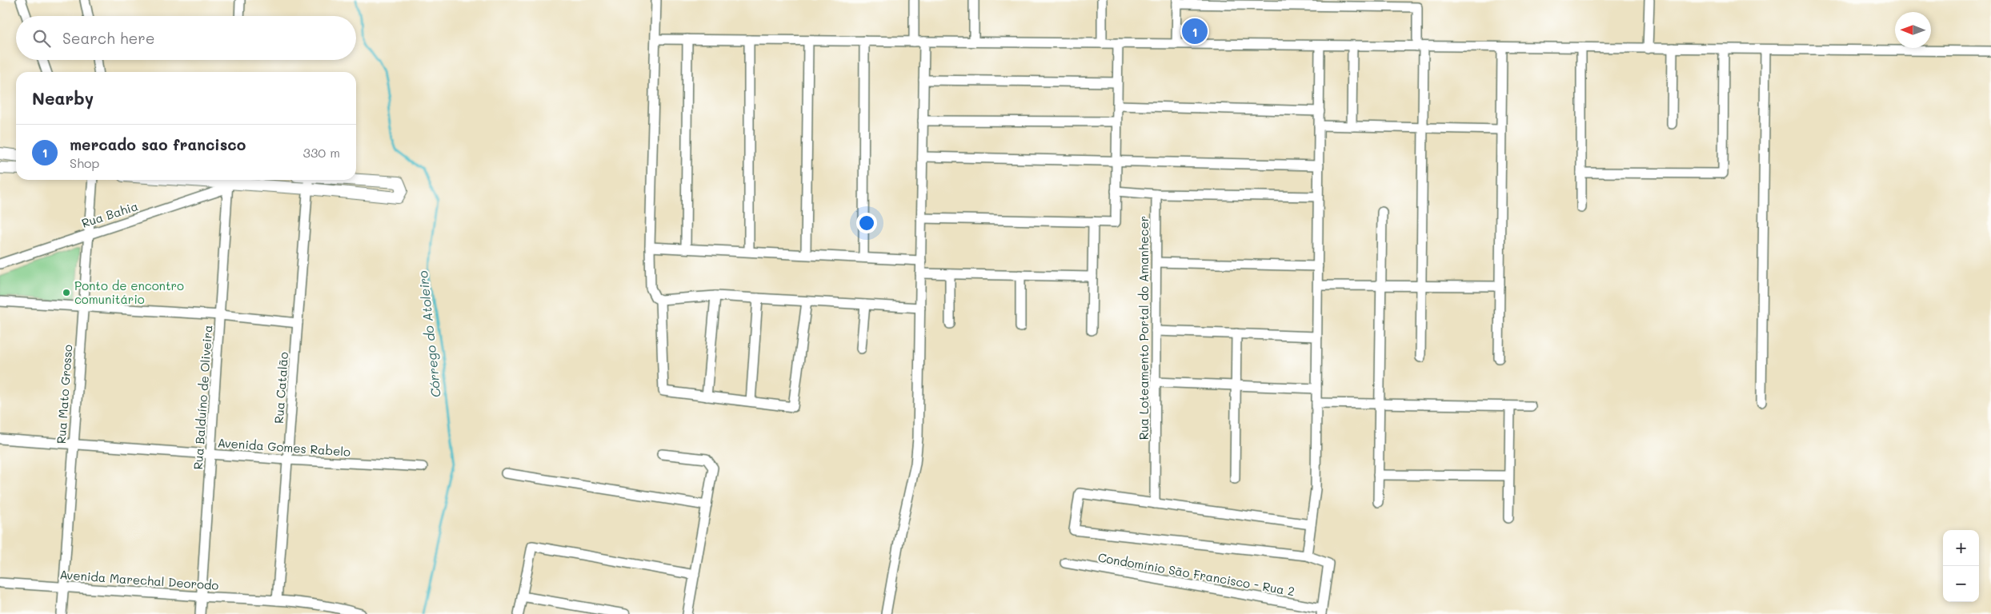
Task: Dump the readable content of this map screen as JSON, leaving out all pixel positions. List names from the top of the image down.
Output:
{
  "streets": {
    "street": [
      "Rua Bahia",
      "Rua Loteamento Portal do Amanhecer",
      "Rua Catalão",
      "Rua Mato Grosso",
      "Rua Balduíno de Oliveira",
      "Avenida Gomes Rabelo",
      "Condomínio São Francisco - Rua 2",
      "Avenida Marechal Deorodo"
    ]
  },
  "crossings": [
    ["Rua Bahia", "Rua Mato Grosso"],
    ["Rua Bahia", "Rua Balduíno de Oliveira"],
    ["Rua Catalão", "Avenida Gomes Rabelo"],
    ["Rua Catalão", "Avenida Marechal Deorodo"],
    ["Rua Mato Grosso", "Avenida Gomes Rabelo"],
    ["Rua Mato Grosso", "Avenida Marechal Deorodo"],
    ["Rua Balduíno de Oliveira", "Avenida Gomes Rabelo"],
    ["Rua Balduíno de Oliveira", "Avenida Marechal Deorodo"]
  ],
  "water": ["Córrego do Atoleiro"],
  "places": ["Ponto de encontro comunitário"],
  "north": "left",
  "page": {
    "search": "Search here",
    "pins": "1",
    "heading": "Nearby",
    "list": [
      {
        "mark": "1",
        "name": "mercado sao francisco",
        "note": "Shop",
        "value": "330 m"
      }
    ],
    "map_buttons": ["+", "−"]
  }
}
